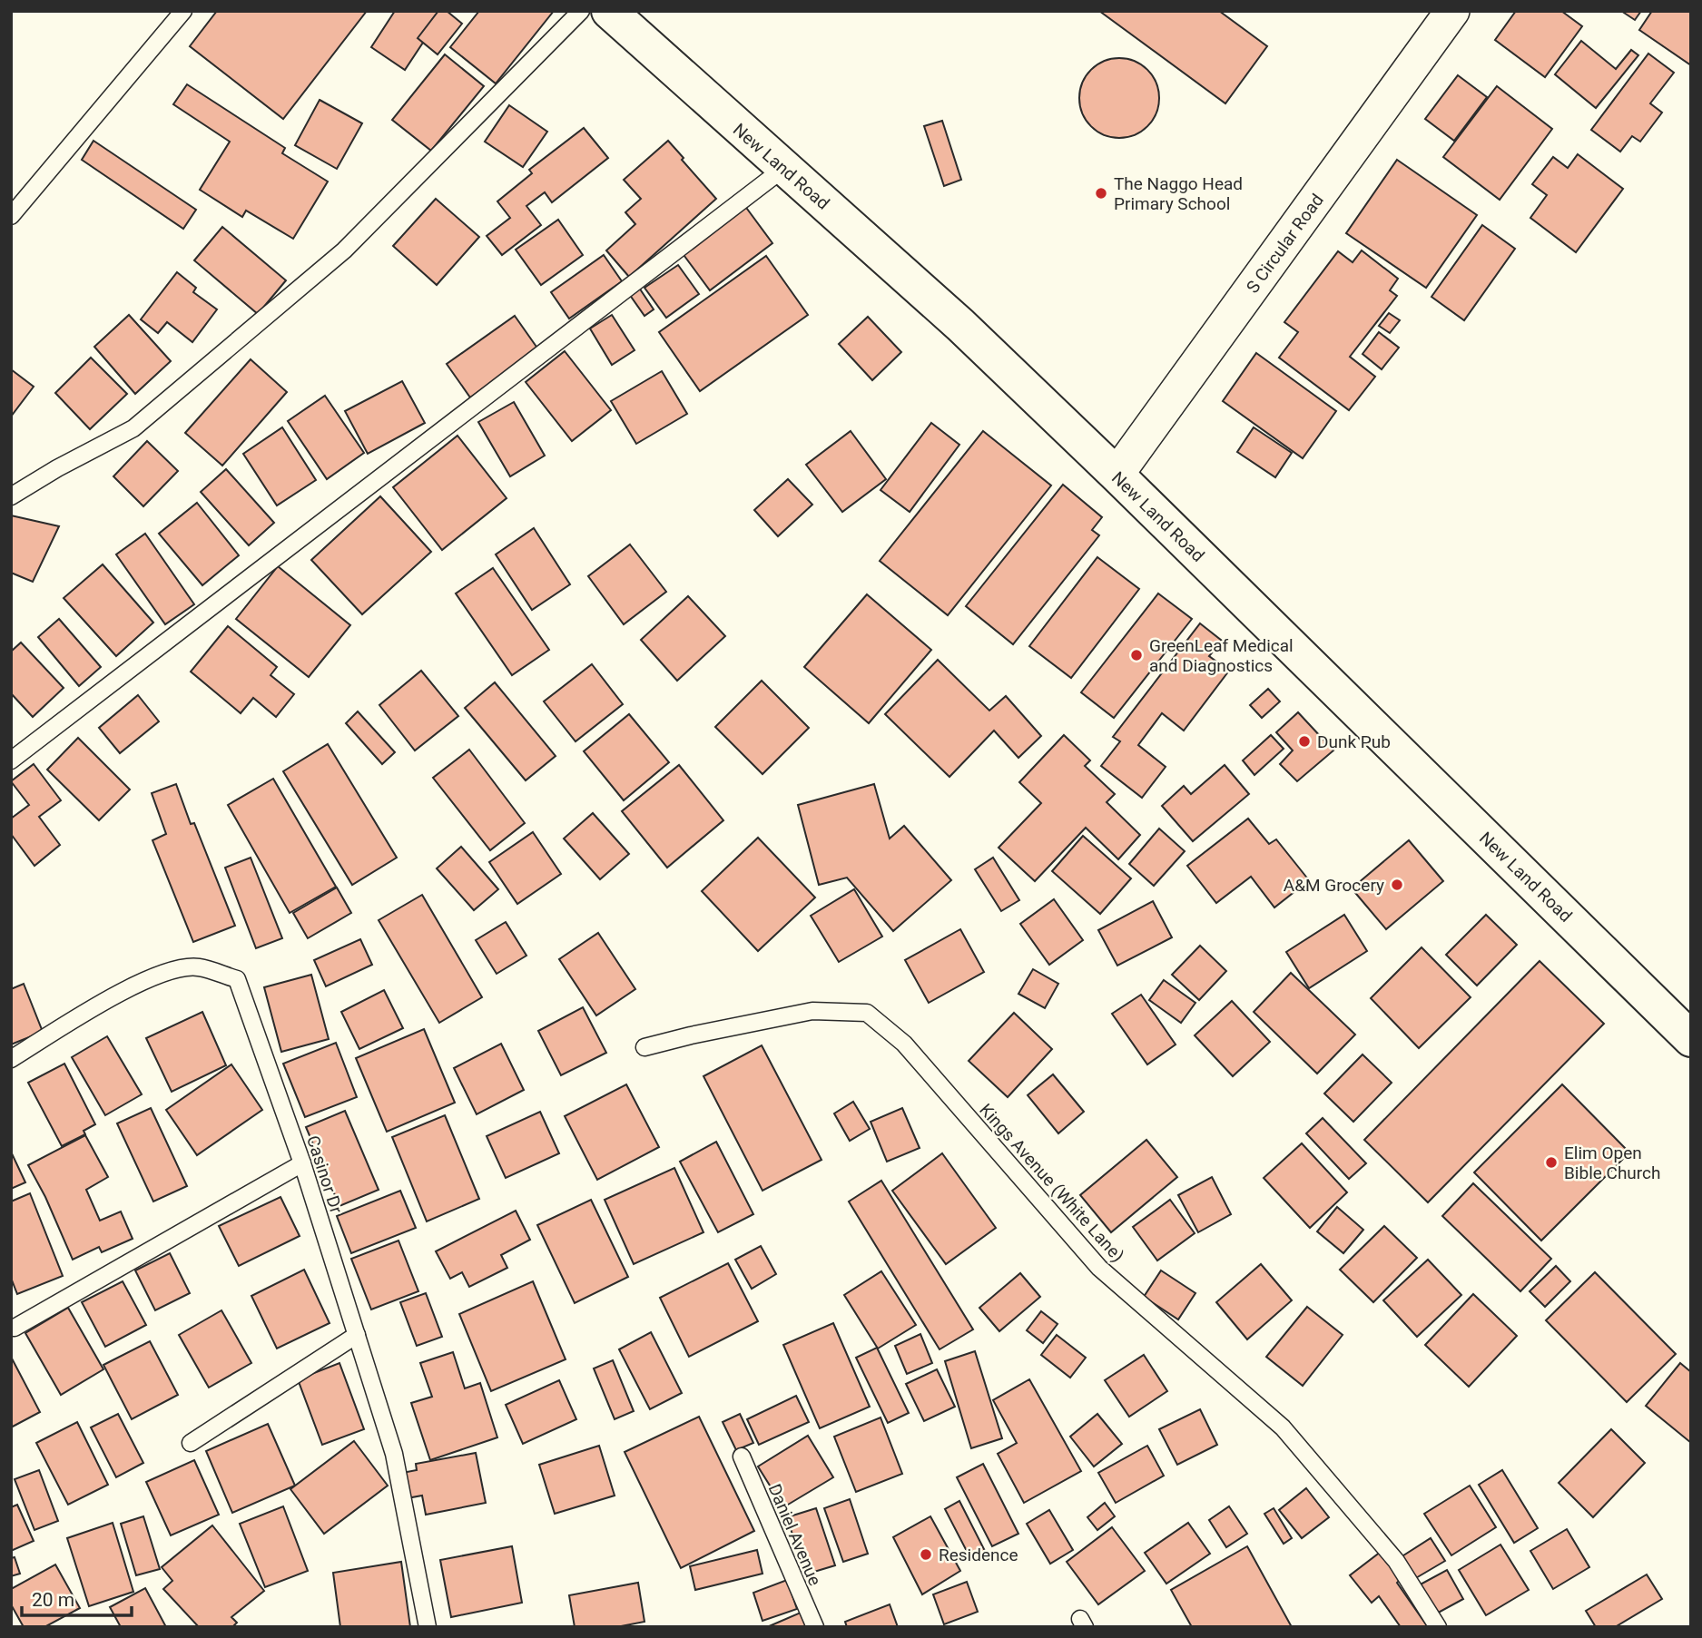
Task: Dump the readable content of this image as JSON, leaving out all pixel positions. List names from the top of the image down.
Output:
{
  "streets": {
    "street": ["New Land Road", "S Circular Road"],
    "lane": ["Casinor Dr", "Kings Avenue (White Lane)", "Daniel Avenue"]
  },
  "crossings": [
    ["New Land Road", "S Circular Road"]
  ],
  "places": [
    "The Naggo Head Primary School",
    "GreenLeaf Medical and Diagnostics",
    "Dunk Pub",
    "A&M Grocery",
    "Elim Open Bible Church",
    "Residence"
  ],
  "scale_bar": "20 m"
}
